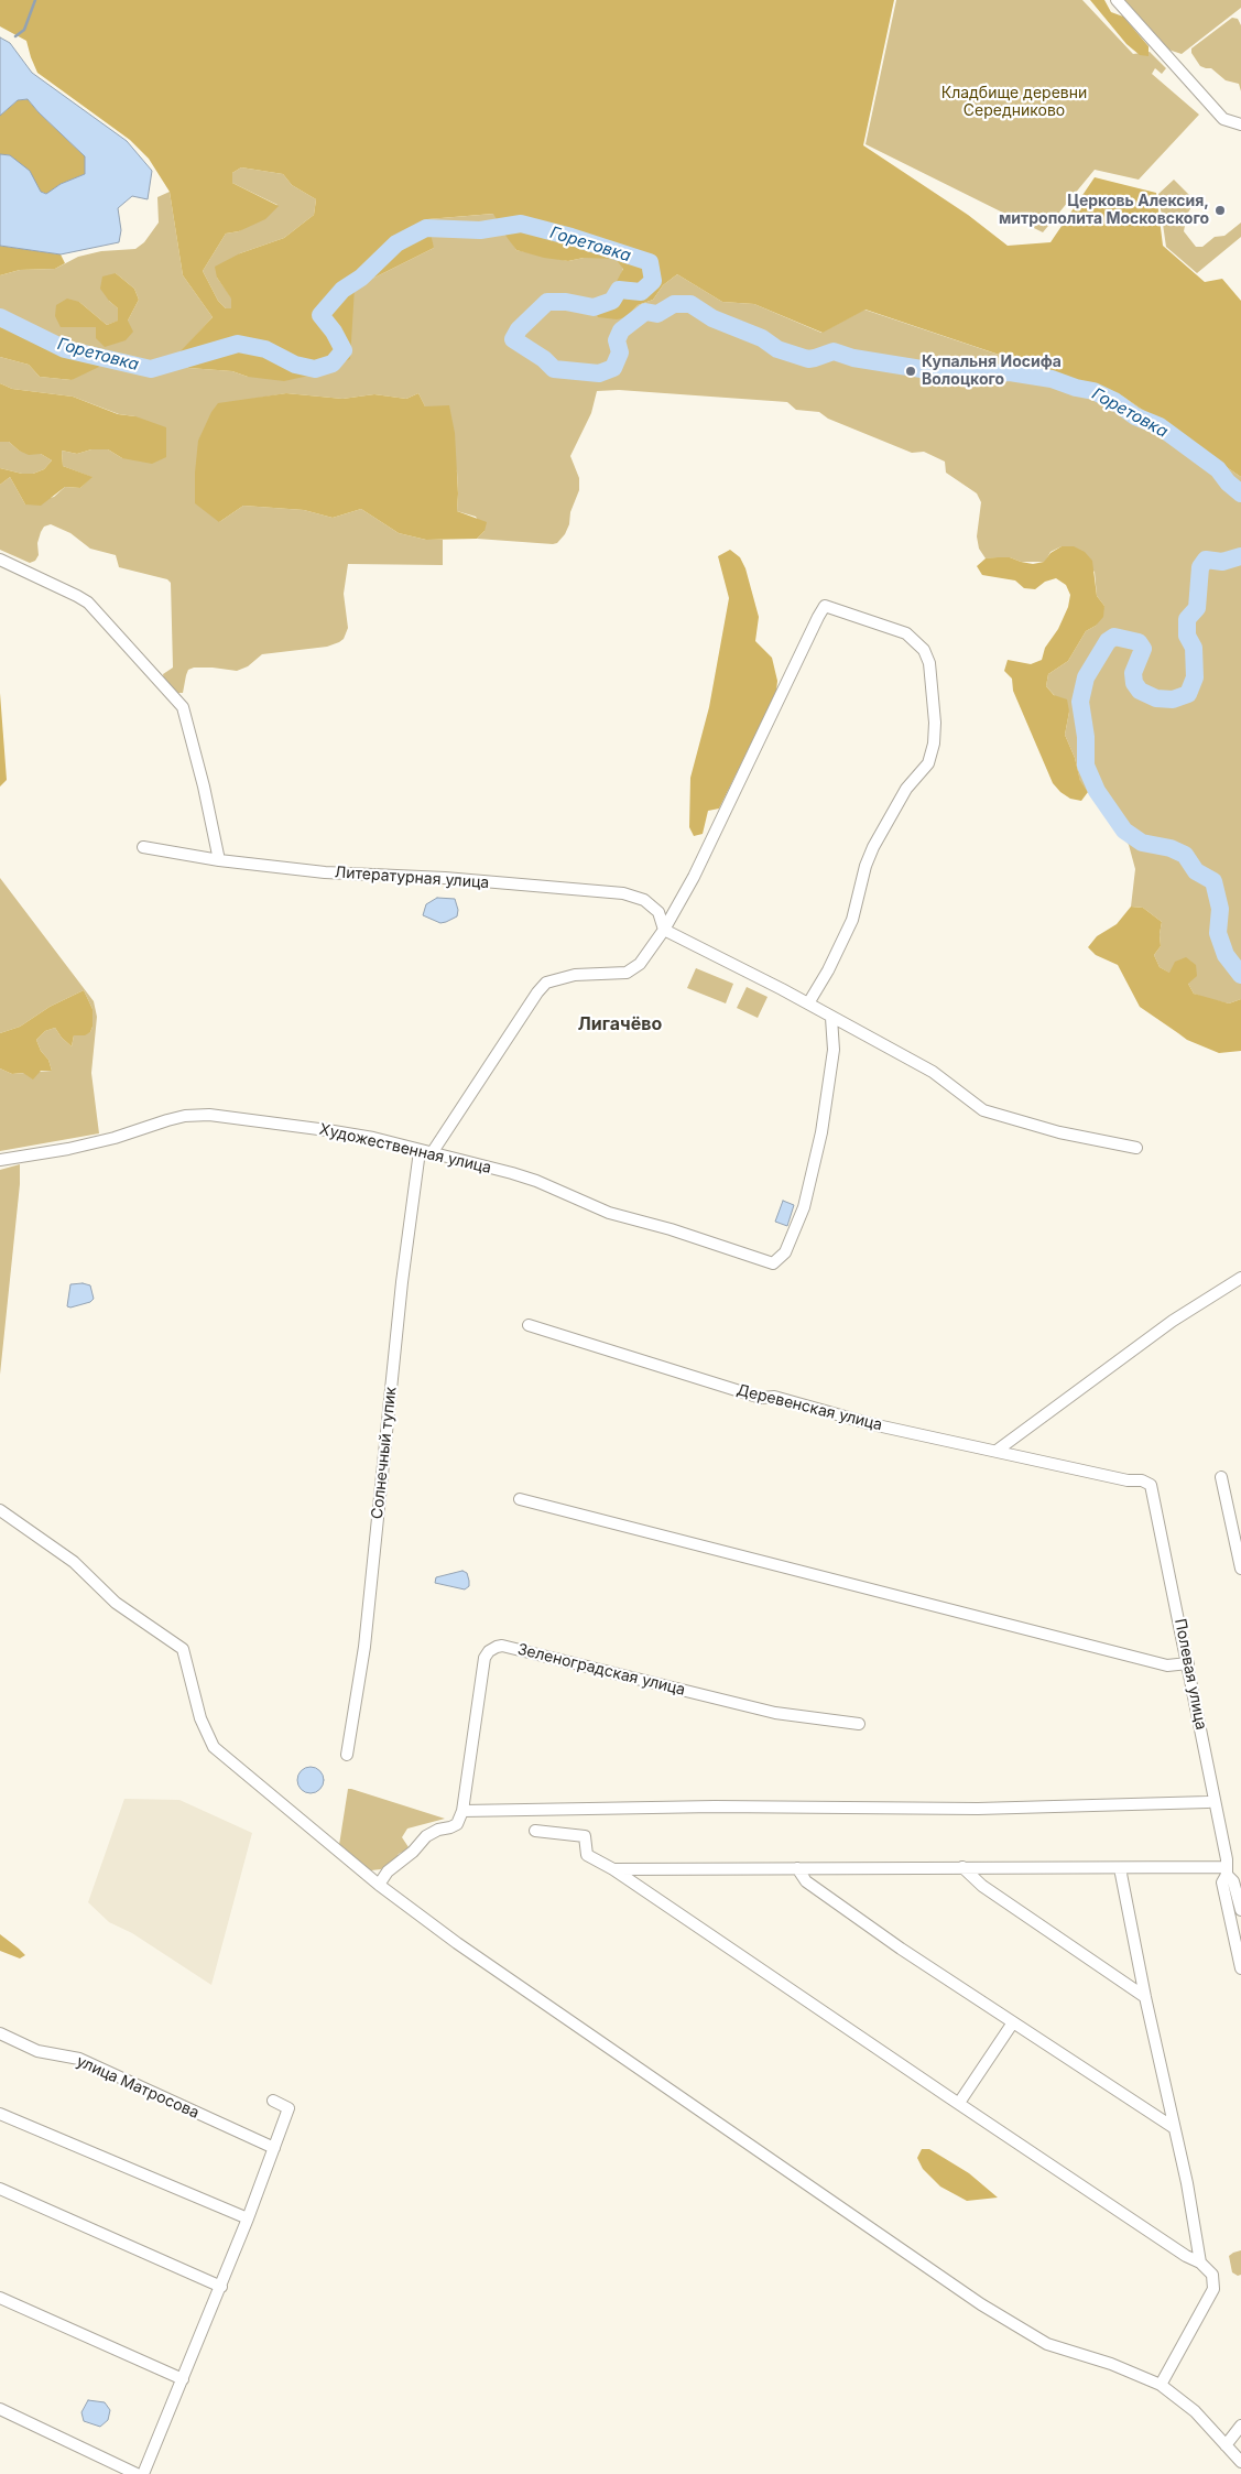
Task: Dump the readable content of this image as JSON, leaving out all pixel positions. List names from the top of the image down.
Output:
{
  "streets": {
    "street": [
      "Литературная улица",
      "Художественная улица",
      "Деревенская улица",
      "Солнечный тупик",
      "Зеленоградская улица",
      "Полевая улица",
      "улица Матросова"
    ]
  },
  "crossings": [
    ["Художественная улица", "Солнечный тупик"],
    ["Деревенская улица", "Полевая улица"]
  ],
  "districts": ["Лигачёво"],
  "water": ["Горетовка"],
  "parks": ["Кладбище деревни Середниково"],
  "places": ["Церковь Алексия, митрополита Московского", "Купальня Иосифа Волоцкого"]
}
